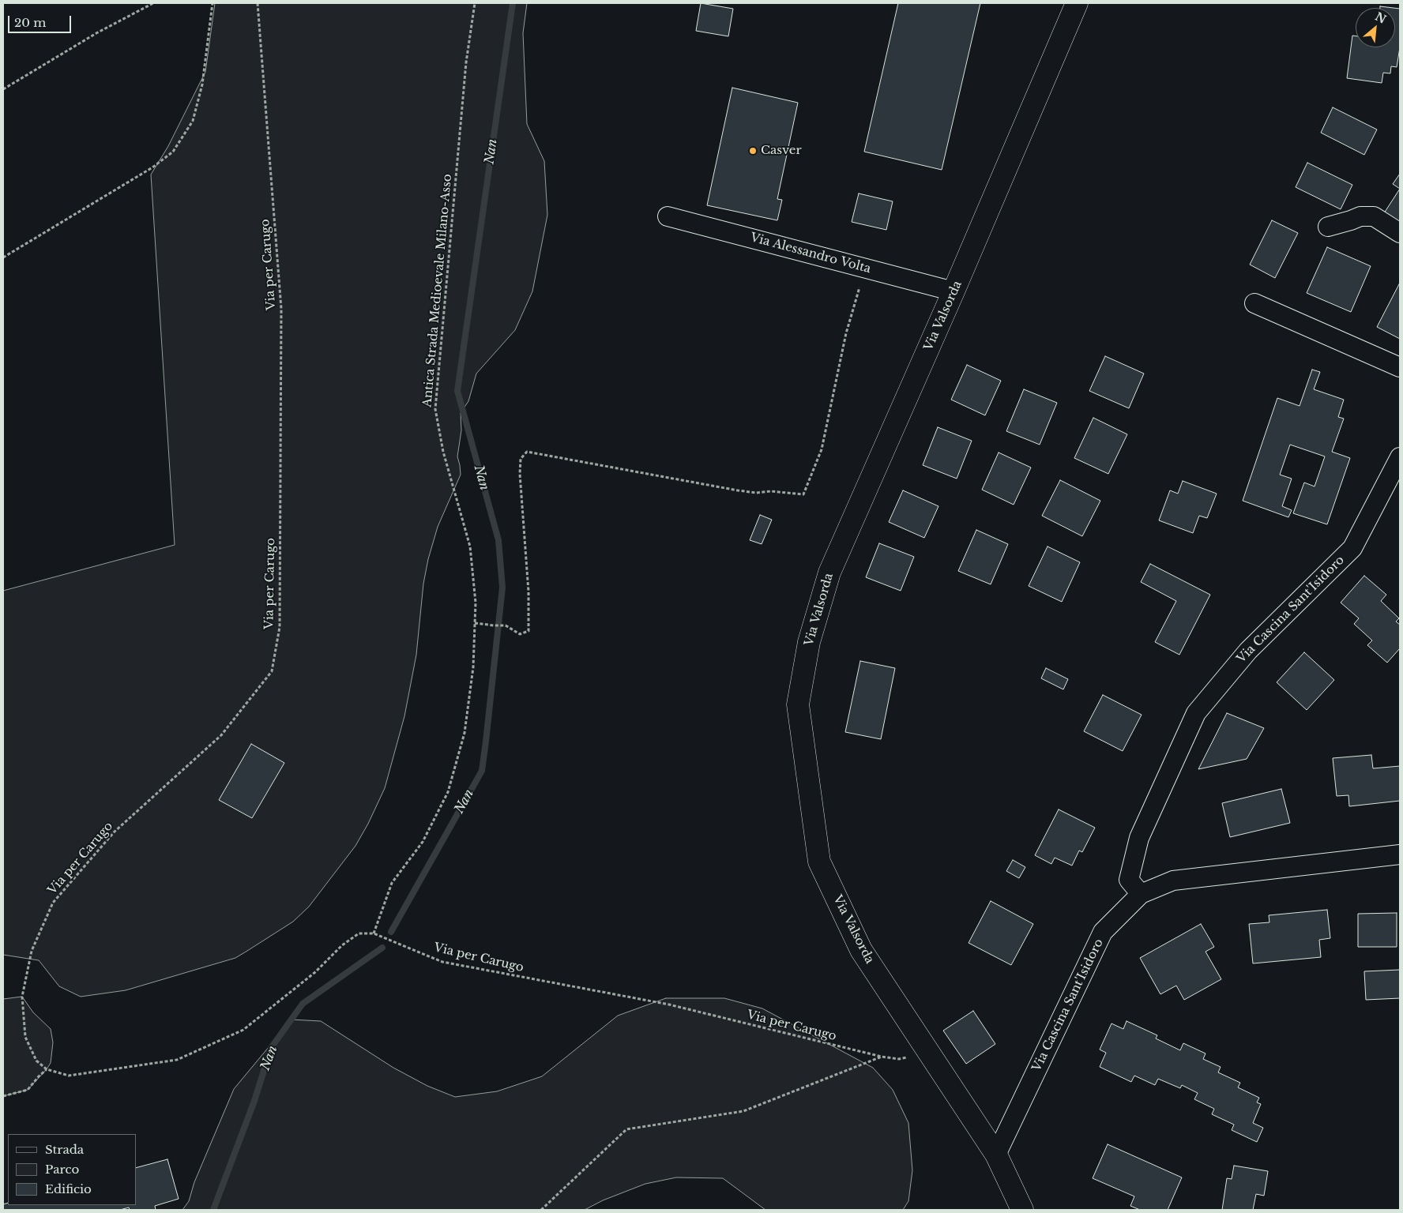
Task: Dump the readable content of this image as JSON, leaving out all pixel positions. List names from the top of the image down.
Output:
{
  "streets": {
    "street": ["Via Alessandro Volta", "Via Valsorda", "Via Cascina Sant'Isidoro"],
    "path": ["Via per Carugo", "Antica Strada Medioevale Milano-Asso"]
  },
  "crossings": [
    ["Via Alessandro Volta", "Via Valsorda"],
    ["Via per Carugo", "Antica Strada Medioevale Milano-Asso"],
    ["Via per Carugo", "Via Valsorda"],
    ["Via Valsorda", "Via Cascina Sant'Isidoro"]
  ],
  "water": ["Nan"],
  "places": ["Casver"],
  "legend": ["Strada", "Parco", "Edificio"],
  "scale_bar": "20 m",
  "north": "top right"
}
